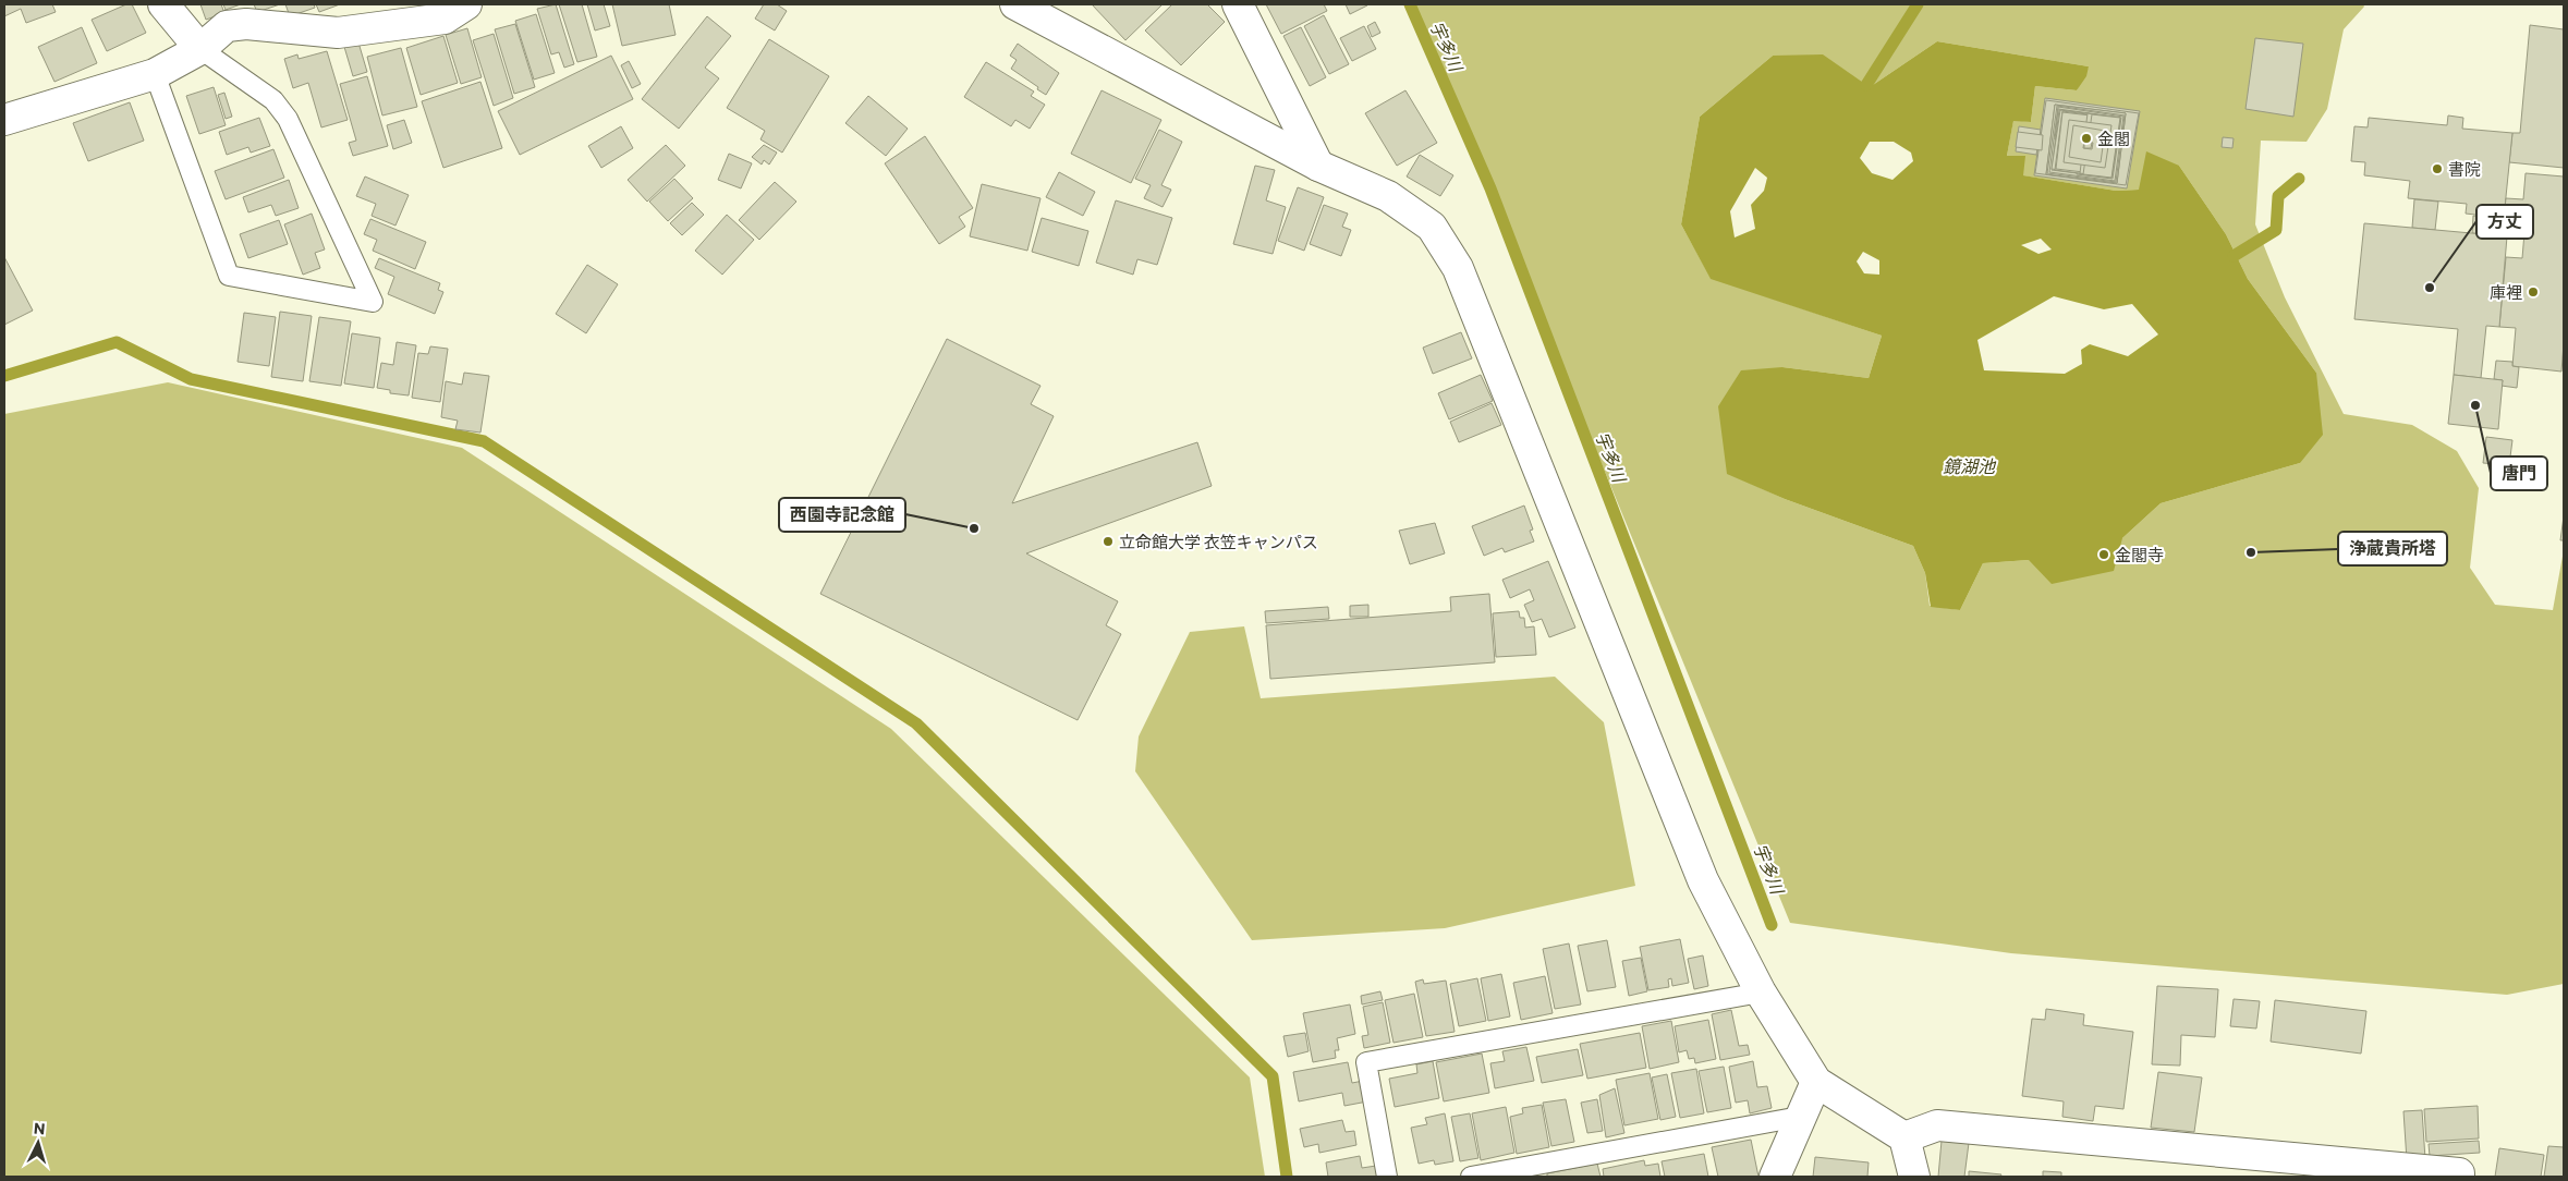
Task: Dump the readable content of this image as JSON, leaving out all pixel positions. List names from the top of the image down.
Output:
{
  "water": ["宇多川", "鏡湖池"],
  "places": [
    "金閣",
    "書院",
    "方丈",
    "庫裡",
    "唐門",
    "西園寺記念館",
    "立命館大学 衣笠キャンパス",
    "浄蔵貴所塔",
    "金閣寺"
  ],
  "north": "top"
}
